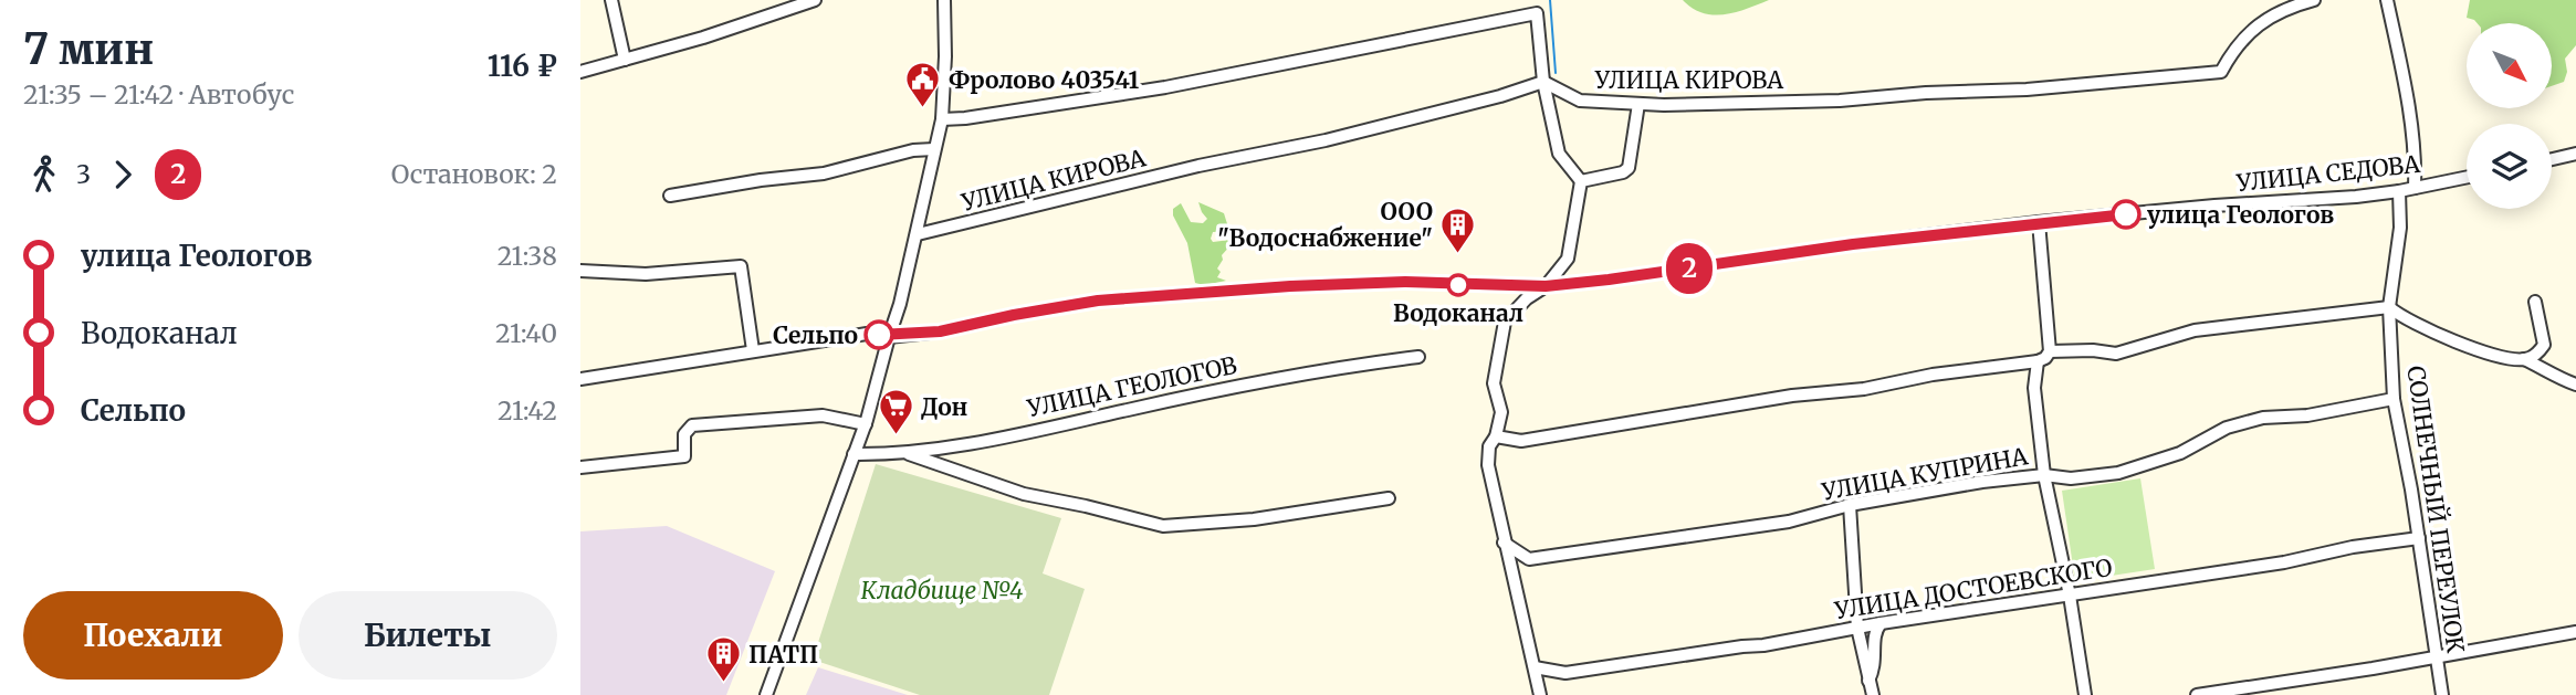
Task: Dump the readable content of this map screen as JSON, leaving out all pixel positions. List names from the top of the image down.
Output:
{
  "streets": {
    "street": [
      "УЛИЦА КИРОВА",
      "УЛИЦА СЕДОВА",
      "УЛИЦА ГЕОЛОГОВ",
      "УЛИЦА КУПРИНА",
      "СОЛНЕЧНЫЙ ПЕРЕУЛОК",
      "УЛИЦА ДОСТОЕВСКОГО"
    ]
  },
  "crossings": [
    ["УЛИЦА СЕДОВА", "СОЛНЕЧНЫЙ ПЕРЕУЛОК"],
    ["УЛИЦА КУПРИНА", "СОЛНЕЧНЫЙ ПЕРЕУЛОК"],
    ["СОЛНЕЧНЫЙ ПЕРЕУЛОК", "УЛИЦА ДОСТОЕВСКОГО"]
  ],
  "parks": ["Кладбище №4"],
  "places": {
    "public building": ["Фролово 403541"],
    "other": ["улица Геологов", "Водоканал", "Сельпо"],
    "building": ["ООО \"Водоснабжение\"", "ПАТП"],
    "supermarket": ["Дон"]
  },
  "lines": ["bus line 2"],
  "north": "bottom right",
  "page": {
    "heading": ["7 мин", "21:35 – 21:42 · Автобус", "116 ₽"],
    "on_map": "2",
    "legs": ["3", "2", "Остановок: 2"],
    "list": [
      {
        "name": "улица Геологов",
        "value": "21:38"
      },
      {
        "name": "Водоканал",
        "value": "21:40"
      },
      {
        "name": "Сельпо",
        "value": "21:42"
      }
    ],
    "buttons": ["Поехали", "Билеты"]
  }
}
